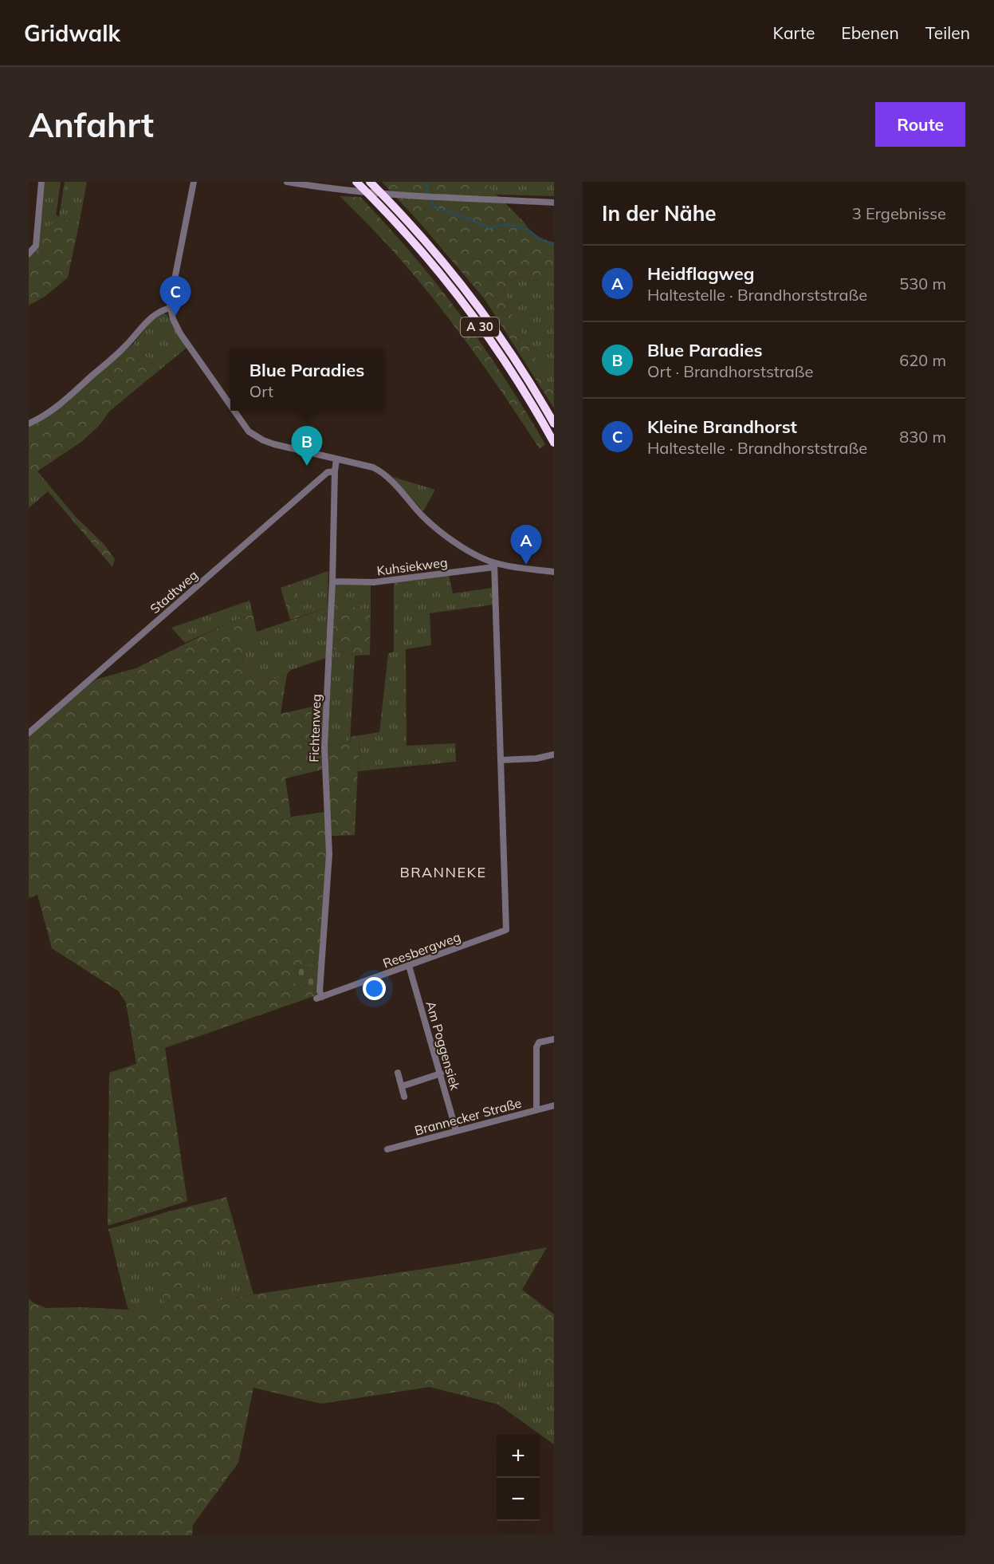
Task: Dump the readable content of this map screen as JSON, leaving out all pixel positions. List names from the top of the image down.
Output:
{
  "streets": {
    "highway": ["A 30"],
    "street": [
      "Kuhsiekweg",
      "Stadtweg",
      "Fichtenweg",
      "Reesbergweg",
      "Am Poggensiek",
      "Brannecker Straße"
    ]
  },
  "crossings": [
    ["Kuhsiekweg", "Fichtenweg"],
    ["Stadtweg", "Fichtenweg"],
    ["Fichtenweg", "Reesbergweg"],
    ["Reesbergweg", "Am Poggensiek"],
    ["Am Poggensiek", "Brannecker Straße"]
  ],
  "districts": ["BRANNEKE"],
  "page": {
    "header": "Gridwalk",
    "nav": ["Karte", "Ebenen", "Teilen"],
    "buttons": "Route",
    "title": "Anfahrt",
    "heading": ["In der Nähe", "3 Ergebnisse"],
    "list": [
      {
        "mark": "A",
        "name": "Heidflagweg",
        "note": "Haltestelle · Brandhorststraße",
        "value": "530 m"
      },
      {
        "mark": "B",
        "name": "Blue Paradies",
        "note": "Ort · Brandhorststraße",
        "value": "620 m"
      },
      {
        "mark": "C",
        "name": "Kleine Brandhorst",
        "note": "Haltestelle · Brandhorststraße",
        "value": "830 m"
      }
    ],
    "pins": ["C", "B", "A"],
    "popup": ["Blue Paradies", "Ort"],
    "map_buttons": ["+", "−"]
  }
}
